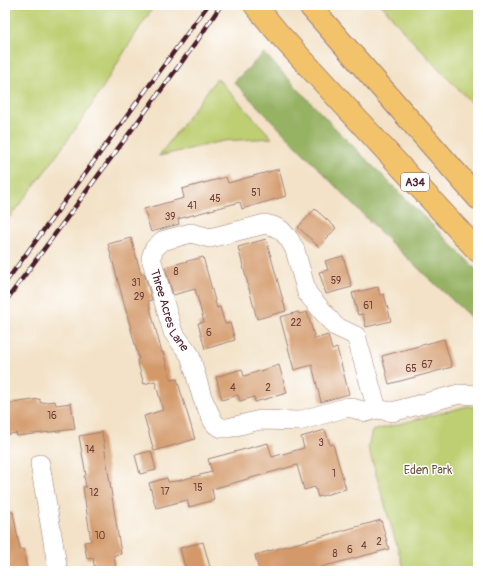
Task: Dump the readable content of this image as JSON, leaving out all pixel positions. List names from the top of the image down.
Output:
{
  "streets": {
    "highway": ["A34"],
    "street": ["Three Acres Lane"]
  },
  "parks": ["Eden Park"],
  "house_numbers": [
    "51",
    "45",
    "41",
    "39",
    "8",
    "59",
    "31",
    "29",
    "61",
    "22",
    "6",
    "67",
    "65",
    "4",
    "2",
    "16",
    "3",
    "14",
    "1",
    "15",
    "17",
    "12",
    "10",
    "2",
    "4",
    "6",
    "8"
  ]
}
